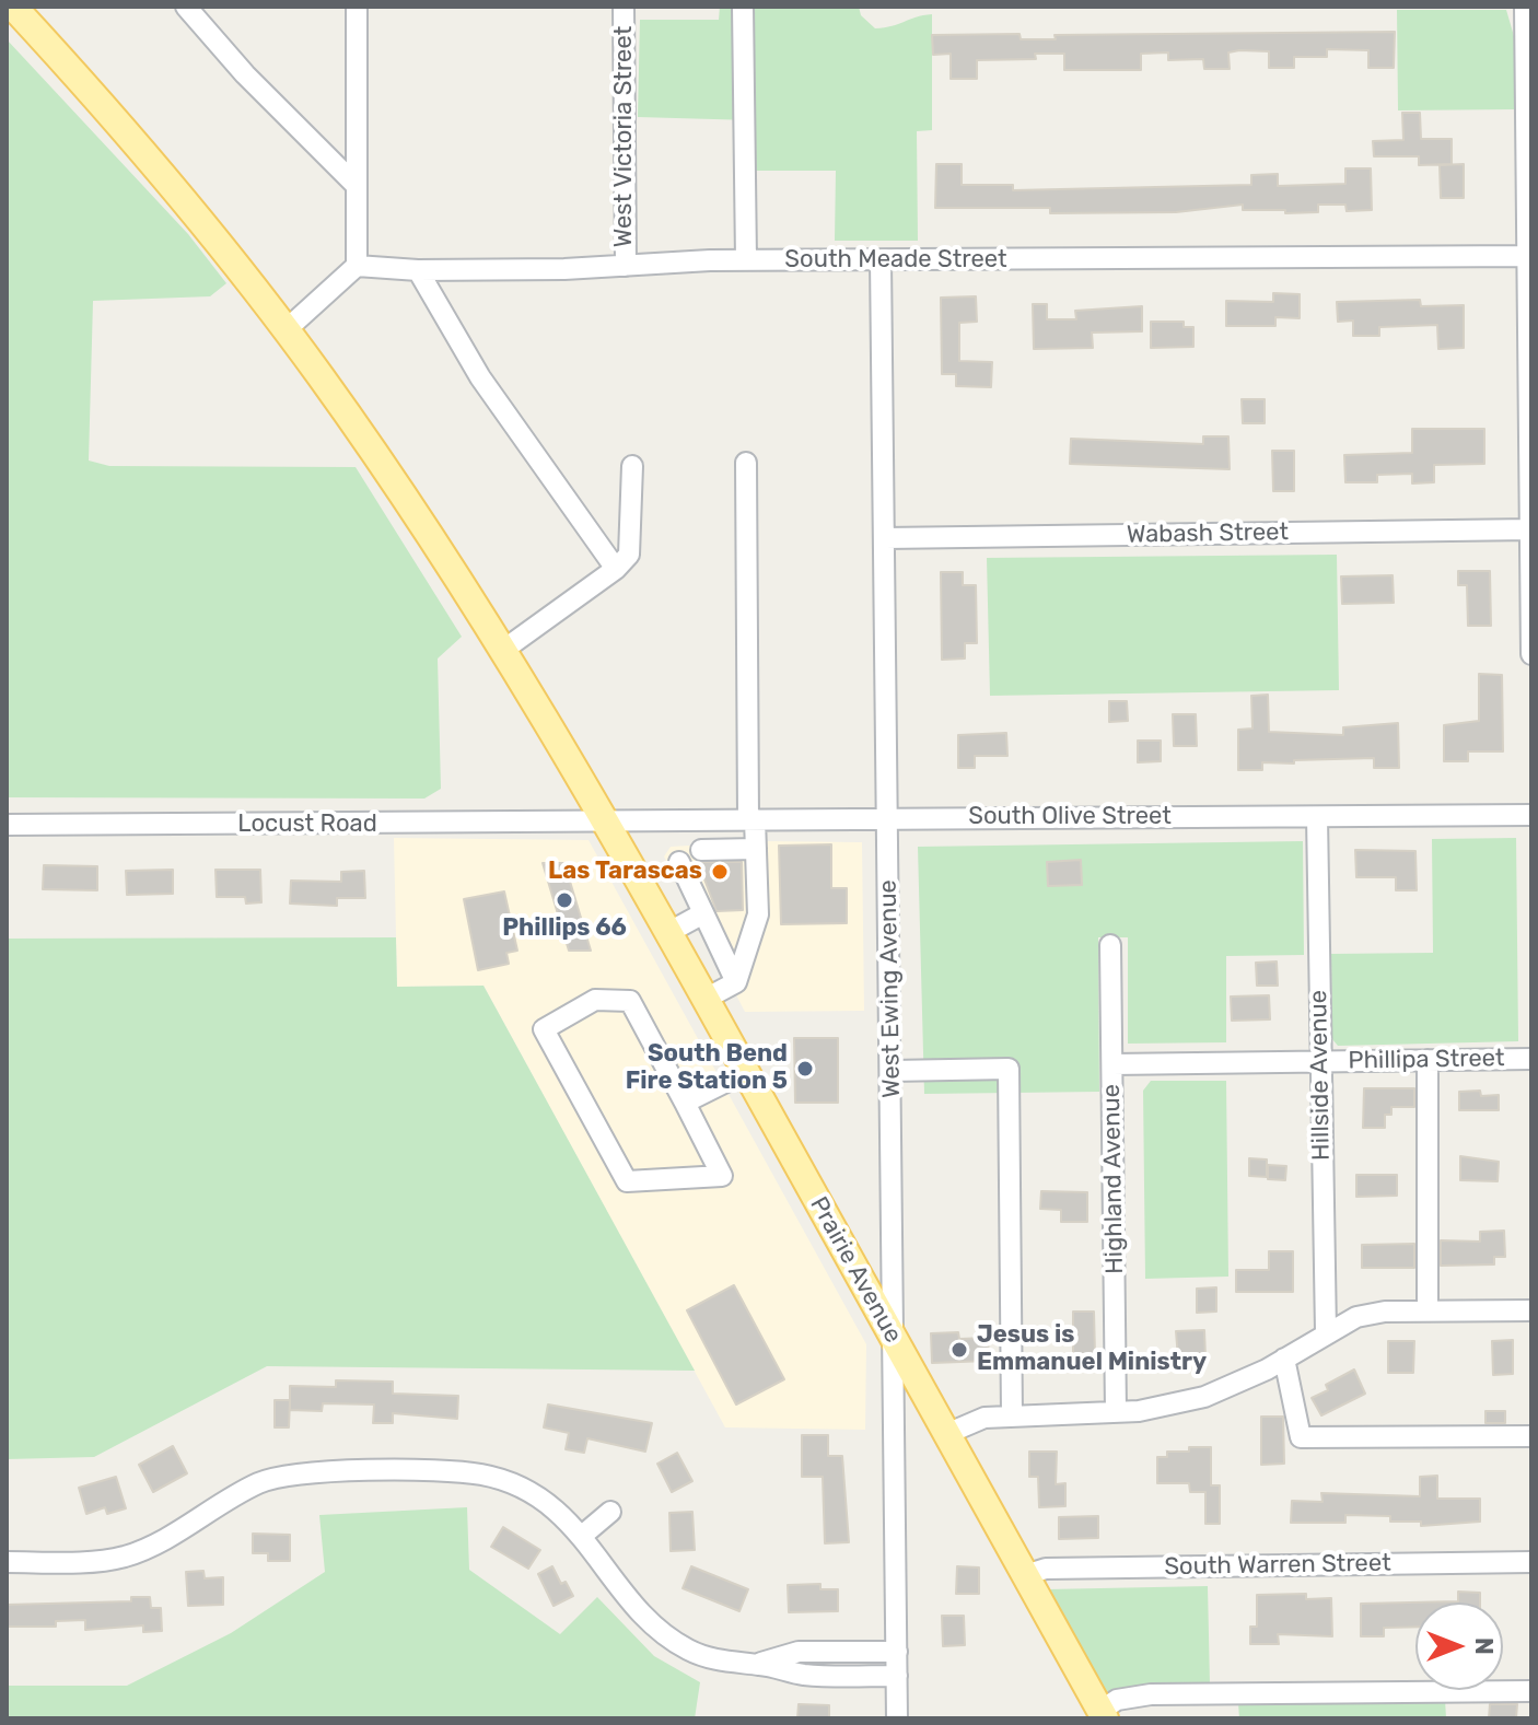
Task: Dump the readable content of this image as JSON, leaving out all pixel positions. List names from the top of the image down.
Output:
{
  "streets": {
    "main road": ["Prairie Avenue"],
    "street": [
      "West Victoria Street",
      "South Meade Street",
      "Wabash Street",
      "South Olive Street",
      "Locust Road",
      "West Ewing Avenue",
      "Phillipa Street",
      "Hillside Avenue",
      "Highland Avenue",
      "South Warren Street"
    ]
  },
  "crossings": [
    ["West Victoria Street", "South Meade Street"],
    ["South Meade Street", "West Ewing Avenue"],
    ["Wabash Street", "West Ewing Avenue"],
    ["South Olive Street", "Locust Road"],
    ["South Olive Street", "West Ewing Avenue"],
    ["South Olive Street", "Hillside Avenue"],
    ["South Olive Street", "Prairie Avenue"],
    ["Locust Road", "Prairie Avenue"],
    ["West Ewing Avenue", "Prairie Avenue"],
    ["Phillipa Street", "Hillside Avenue"],
    ["Phillipa Street", "Highland Avenue"],
    ["Prairie Avenue", "South Warren Street"]
  ],
  "places": [
    "Las Tarascas",
    "Phillips 66",
    "South Bend Fire Station 5",
    "Jesus is Emmanuel Ministry"
  ],
  "north": "right"
}
